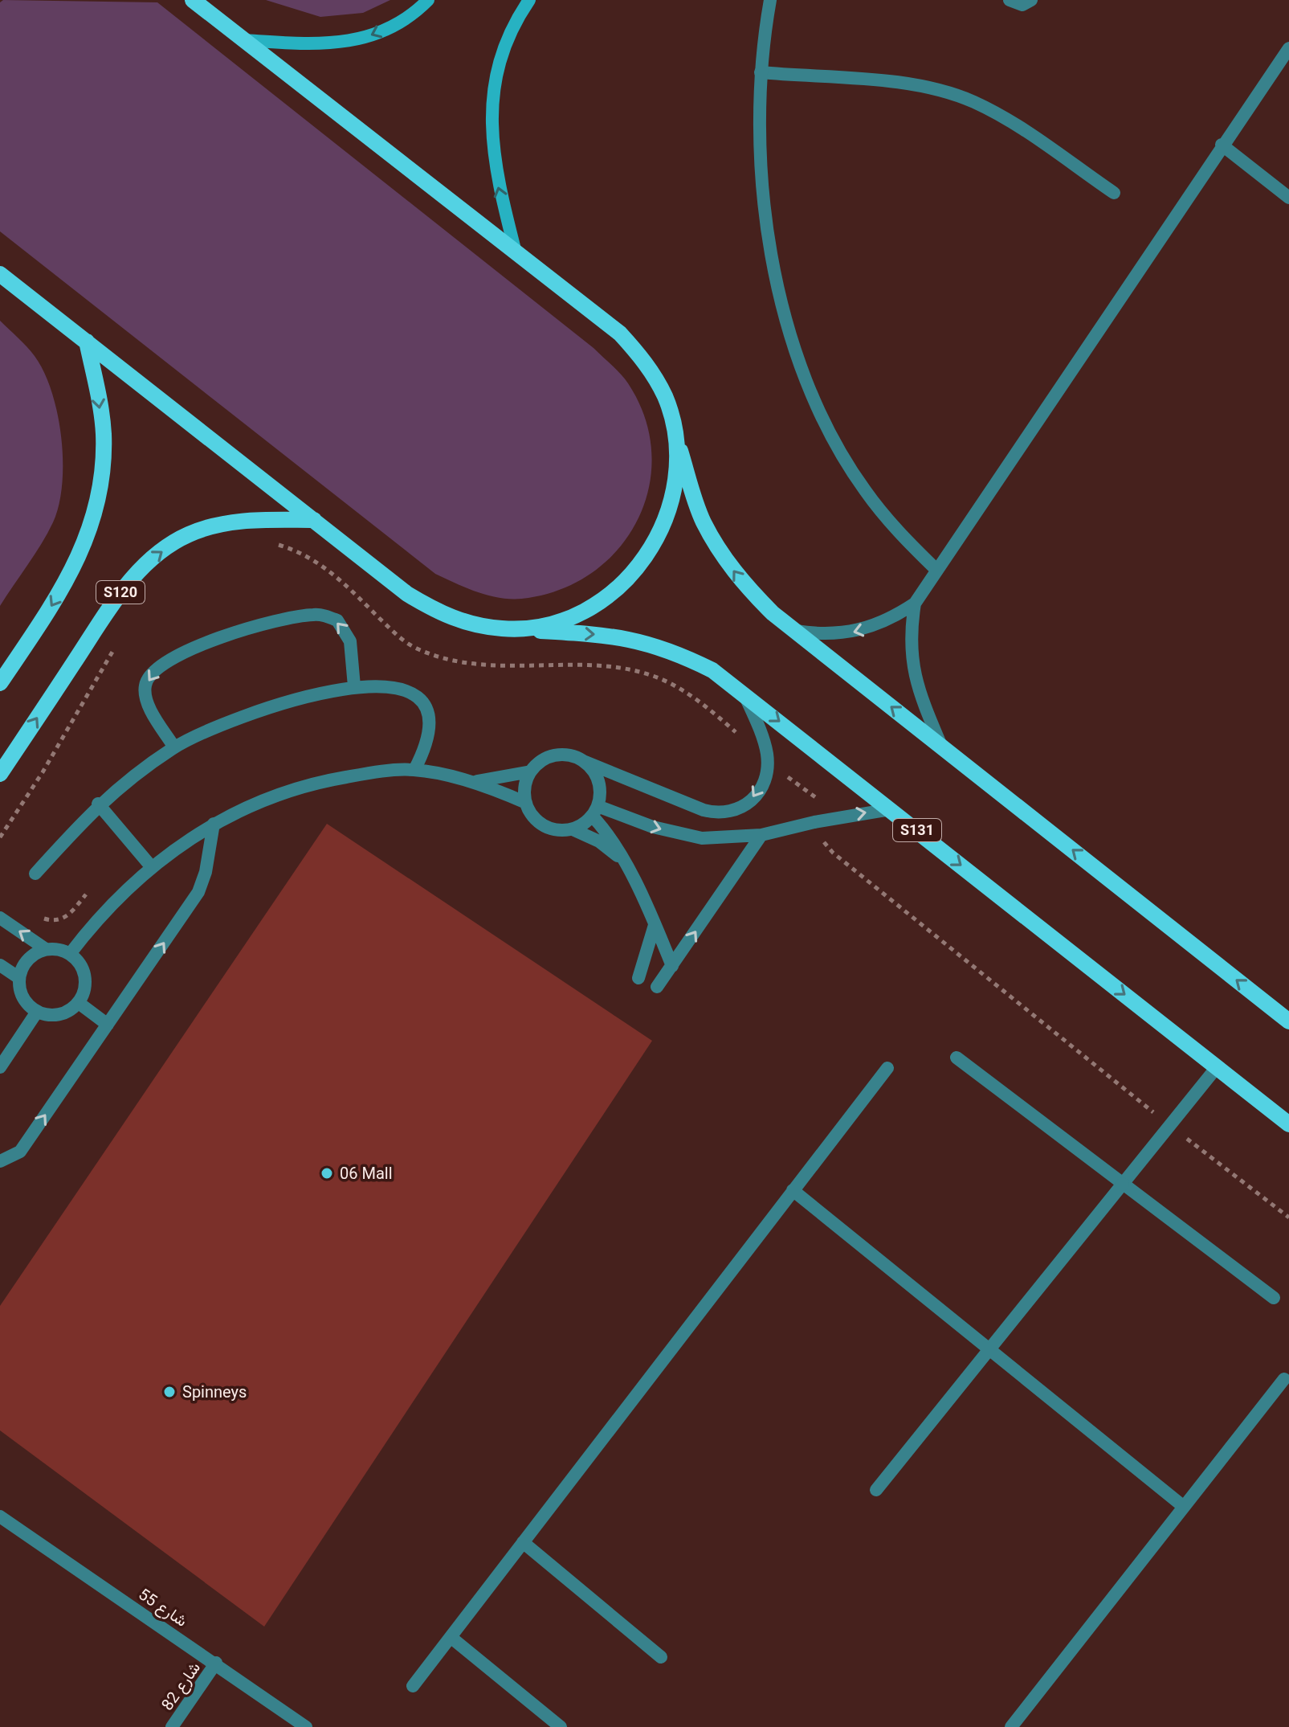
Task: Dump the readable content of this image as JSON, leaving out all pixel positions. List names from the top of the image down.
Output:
{
  "streets": {
    "main road": ["S120", "S131"],
    "street": ["شارع 55", "شارع 82"]
  },
  "crossings": [
    ["شارع 55", "شارع 82"]
  ],
  "places": ["06 Mall", "Spinneys"]
}
